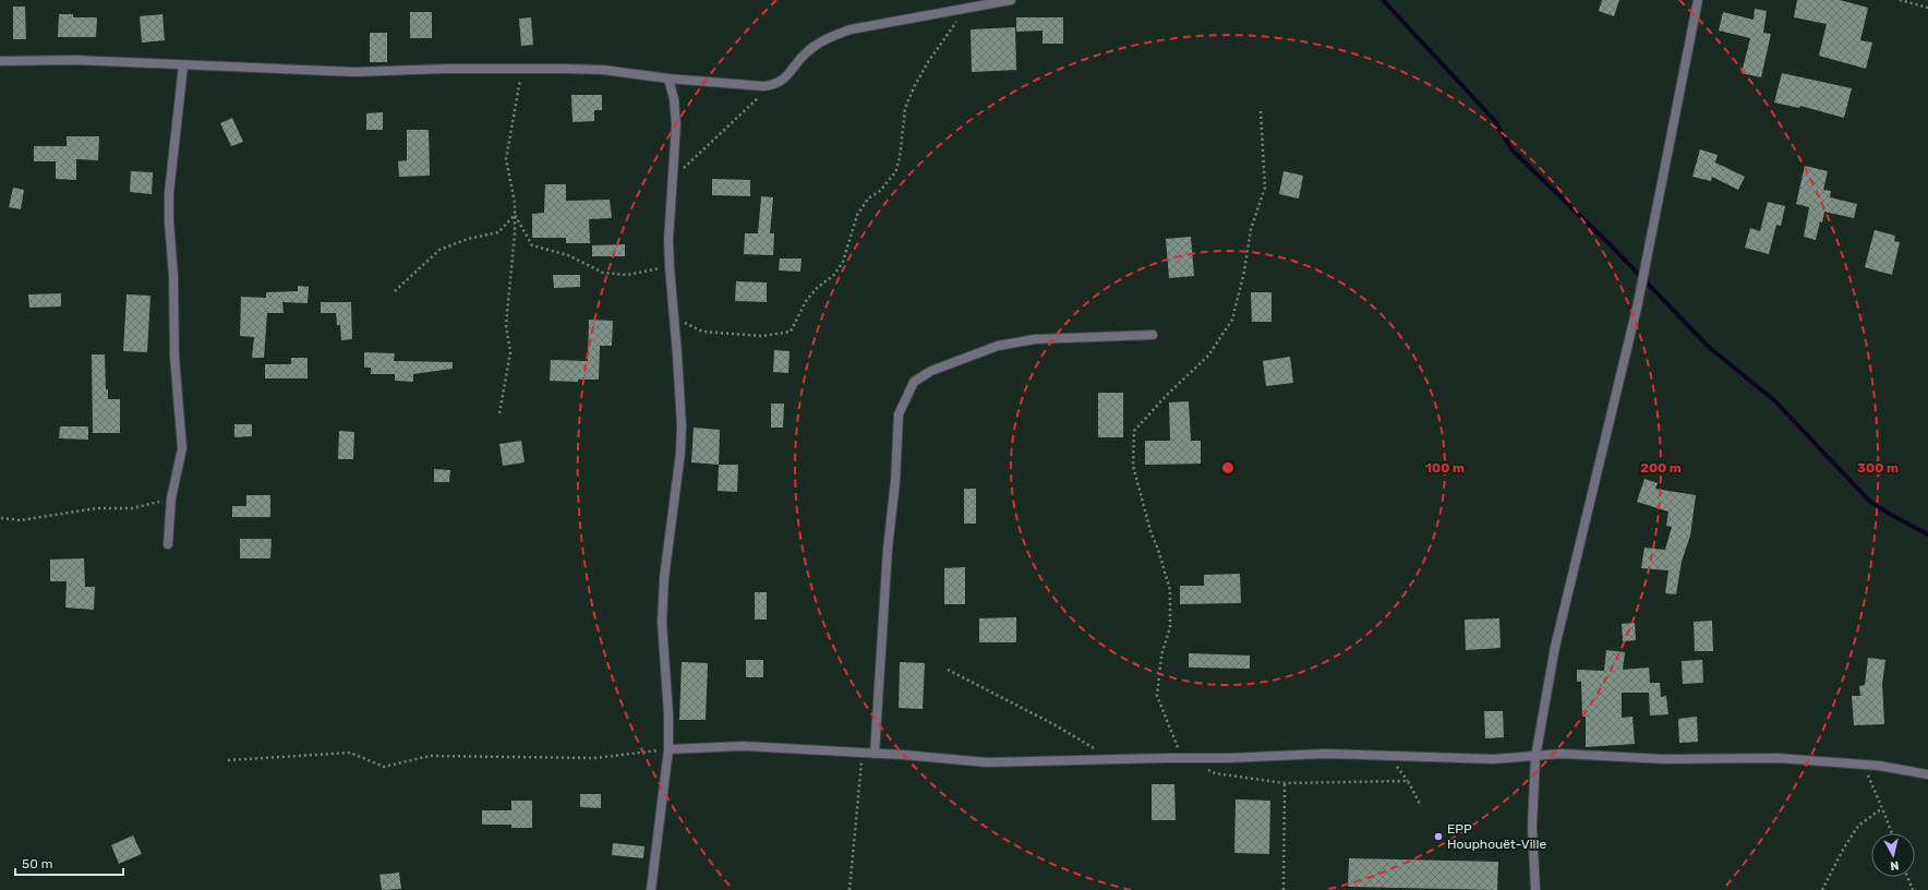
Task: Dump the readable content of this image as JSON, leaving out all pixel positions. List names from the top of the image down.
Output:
{
  "places": ["EPP Houphouët-Ville"],
  "scale_bar": "50 m",
  "north": "bottom",
  "rings": ["100 m", "200 m", "300 m"]
}
